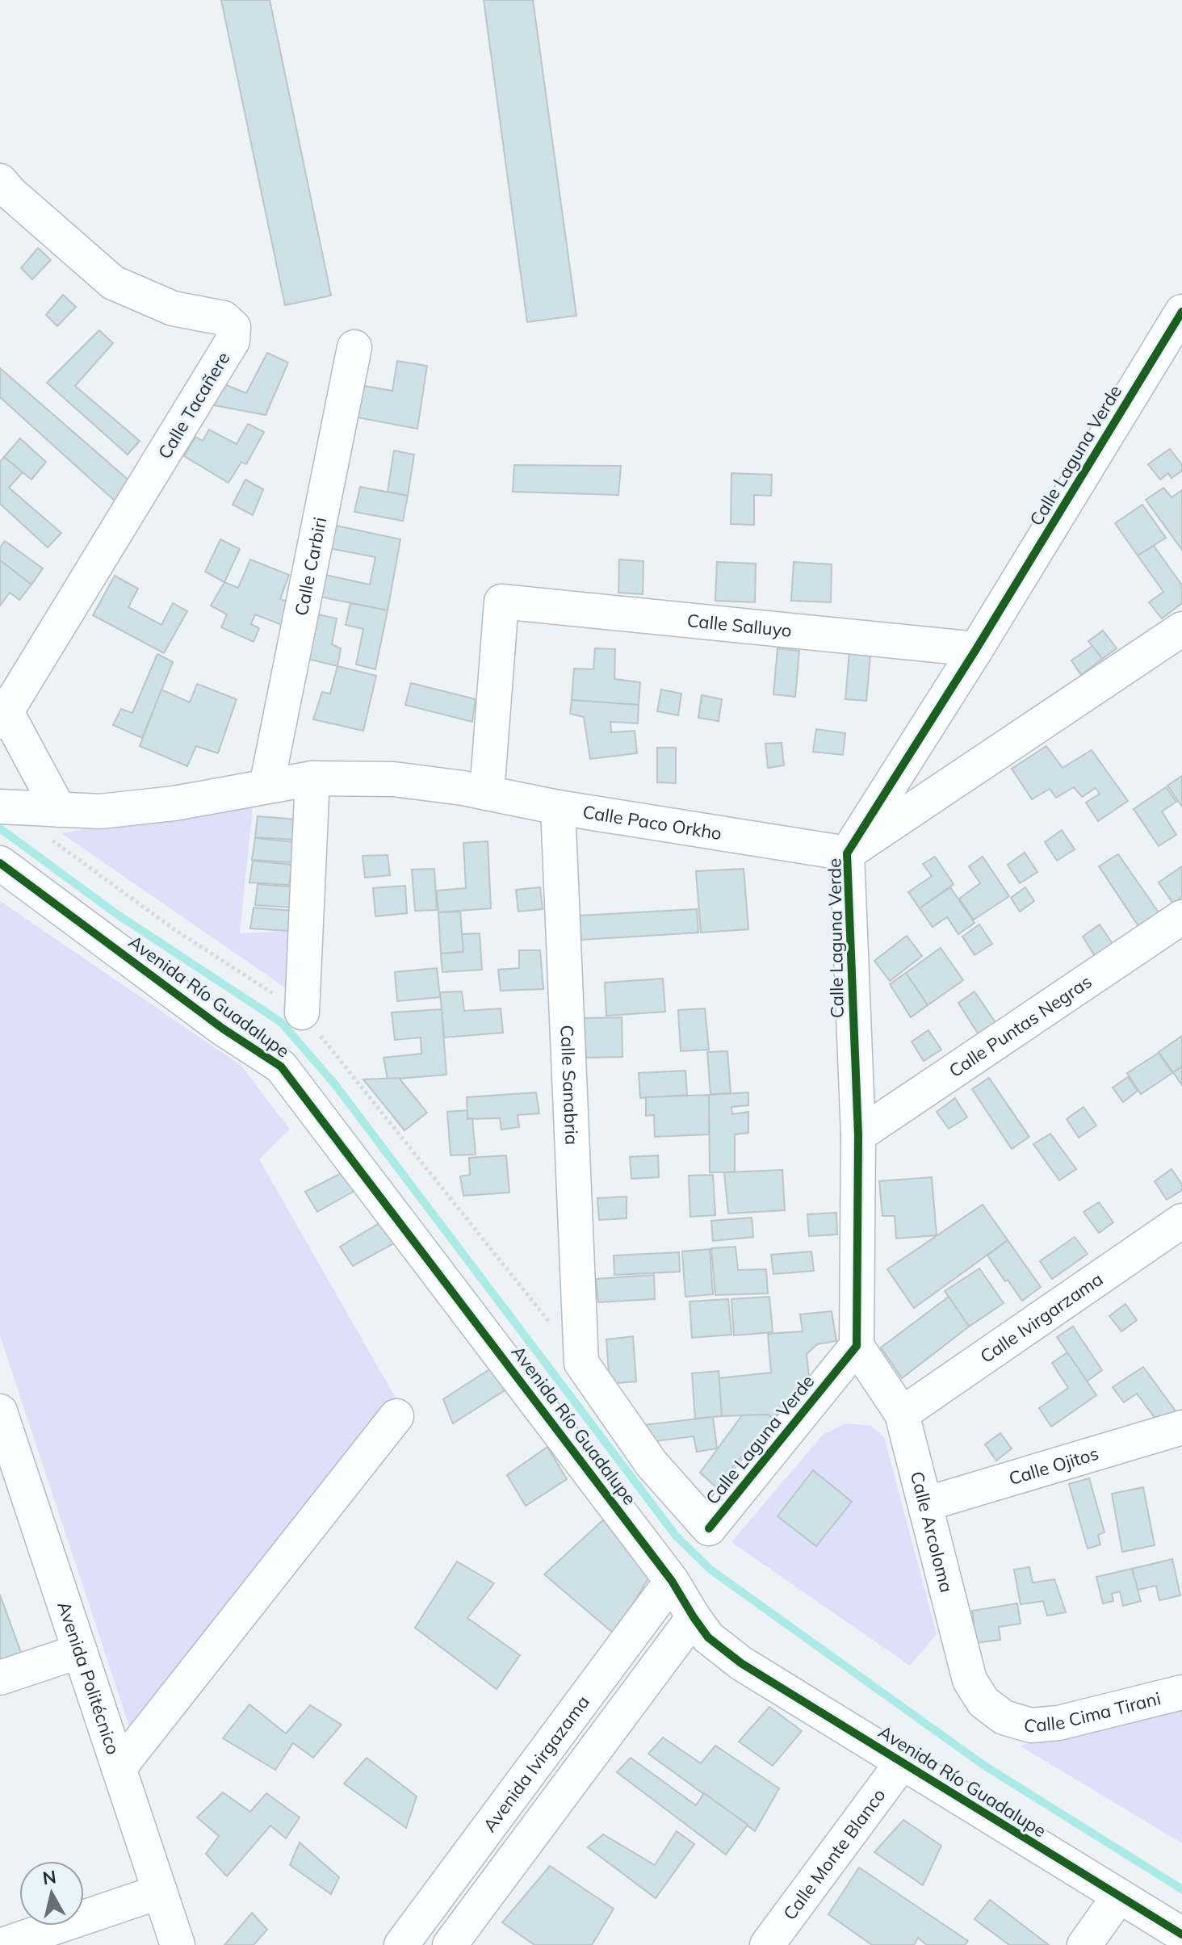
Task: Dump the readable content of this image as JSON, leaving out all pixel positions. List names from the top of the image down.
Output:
{
  "streets": {
    "street": [
      "Calle Tacañere",
      "Calle Laguna Verde",
      "Calle Carbiri",
      "Calle Salluyo",
      "Calle Paco Orkho",
      "Avenida Río Guadalupe",
      "Calle Puntas Negras",
      "Calle Sanabria",
      "Calle Ivirgarzama",
      "Calle Ojitos",
      "Calle Arcoloma",
      "Avenida Politécnico",
      "Calle Cima Tirani",
      "Avenida Ivirgazama",
      "Calle Monte Blanco"
    ]
  },
  "crossings": [
    ["Calle Laguna Verde", "Calle Salluyo"],
    ["Calle Laguna Verde", "Calle Paco Orkho"],
    ["Calle Laguna Verde", "Calle Puntas Negras"],
    ["Calle Laguna Verde", "Calle Sanabria"],
    ["Calle Laguna Verde", "Calle Arcoloma"],
    ["Calle Carbiri", "Calle Paco Orkho"],
    ["Calle Salluyo", "Calle Paco Orkho"],
    ["Calle Paco Orkho", "Calle Sanabria"],
    ["Avenida Río Guadalupe", "Avenida Ivirgazama"],
    ["Avenida Río Guadalupe", "Calle Monte Blanco"],
    ["Calle Ivirgarzama", "Calle Arcoloma"],
    ["Calle Ojitos", "Calle Arcoloma"],
    ["Calle Arcoloma", "Calle Cima Tirani"]
  ],
  "north": "top"
}
